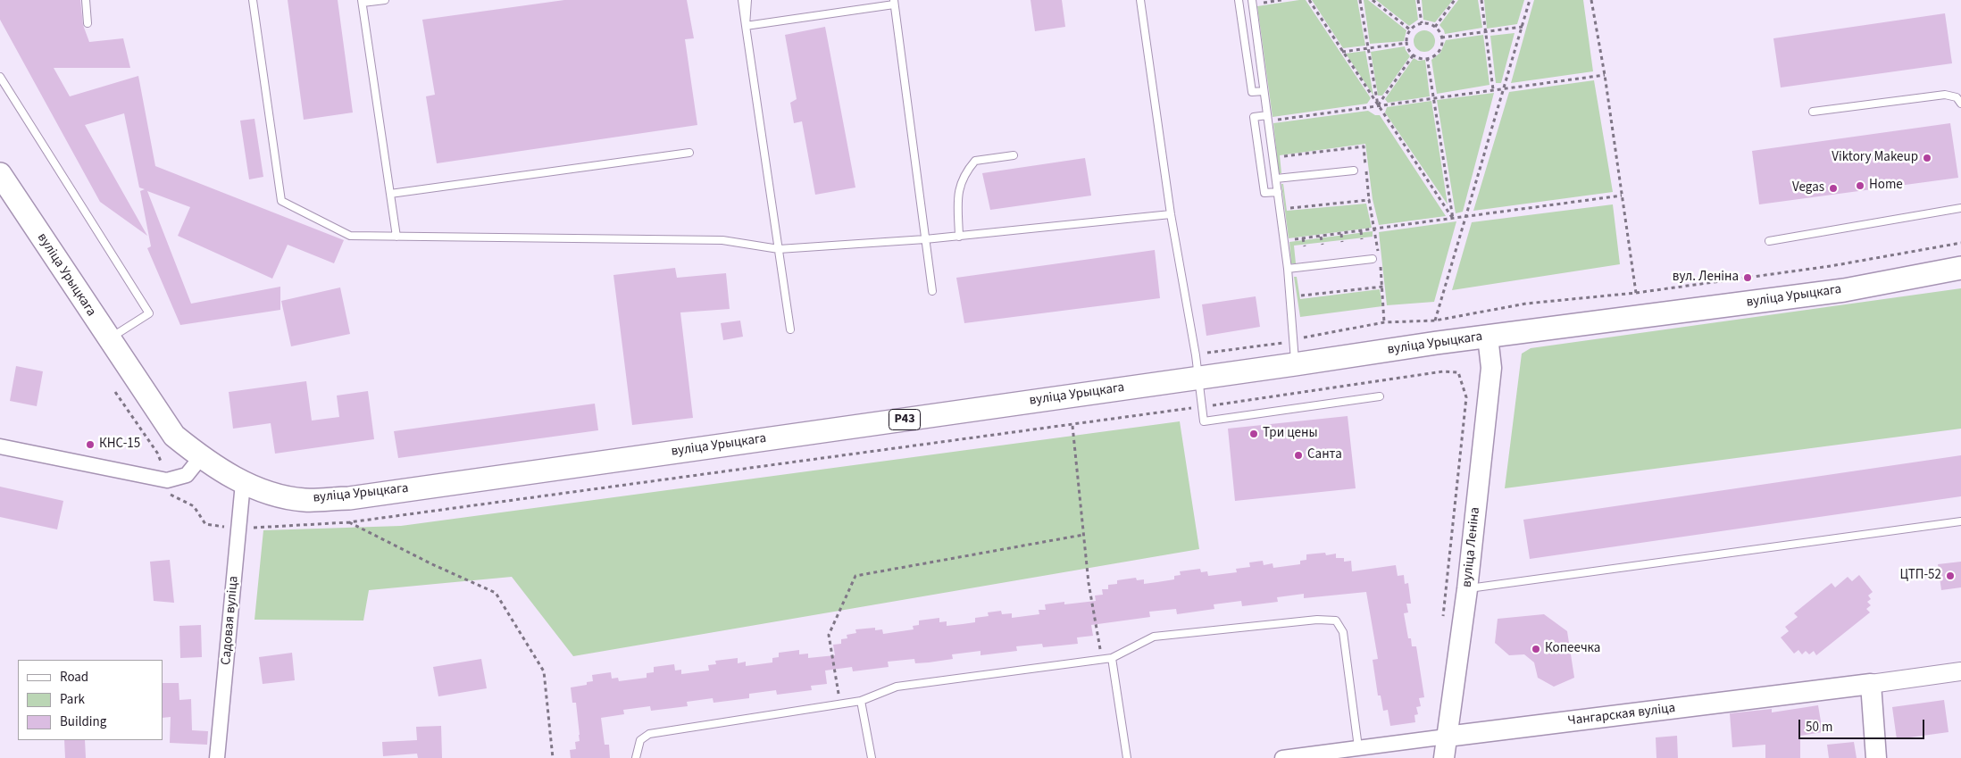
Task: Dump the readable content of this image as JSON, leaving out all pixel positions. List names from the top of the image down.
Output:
{
  "streets": {
    "main road": [
      "вуліца Урыцкага",
      "Р43",
      "вуліца Леніна",
      "Чангарская вуліца"
    ],
    "street": ["Садовая вуліца"]
  },
  "crossings": [
    ["вуліца Урыцкага", "вуліца Леніна"],
    ["вуліца Урыцкага", "Садовая вуліца"],
    ["вуліца Леніна", "Чангарская вуліца"]
  ],
  "places": [
    "Viktory Makeup",
    "Home",
    "Vegas",
    "вул. Леніна",
    "Три цены",
    "КНС-15",
    "Санта",
    "ЦТП-52",
    "Копеечка"
  ],
  "legend": ["Road", "Park", "Building"],
  "scale_bar": "50 m"
}
